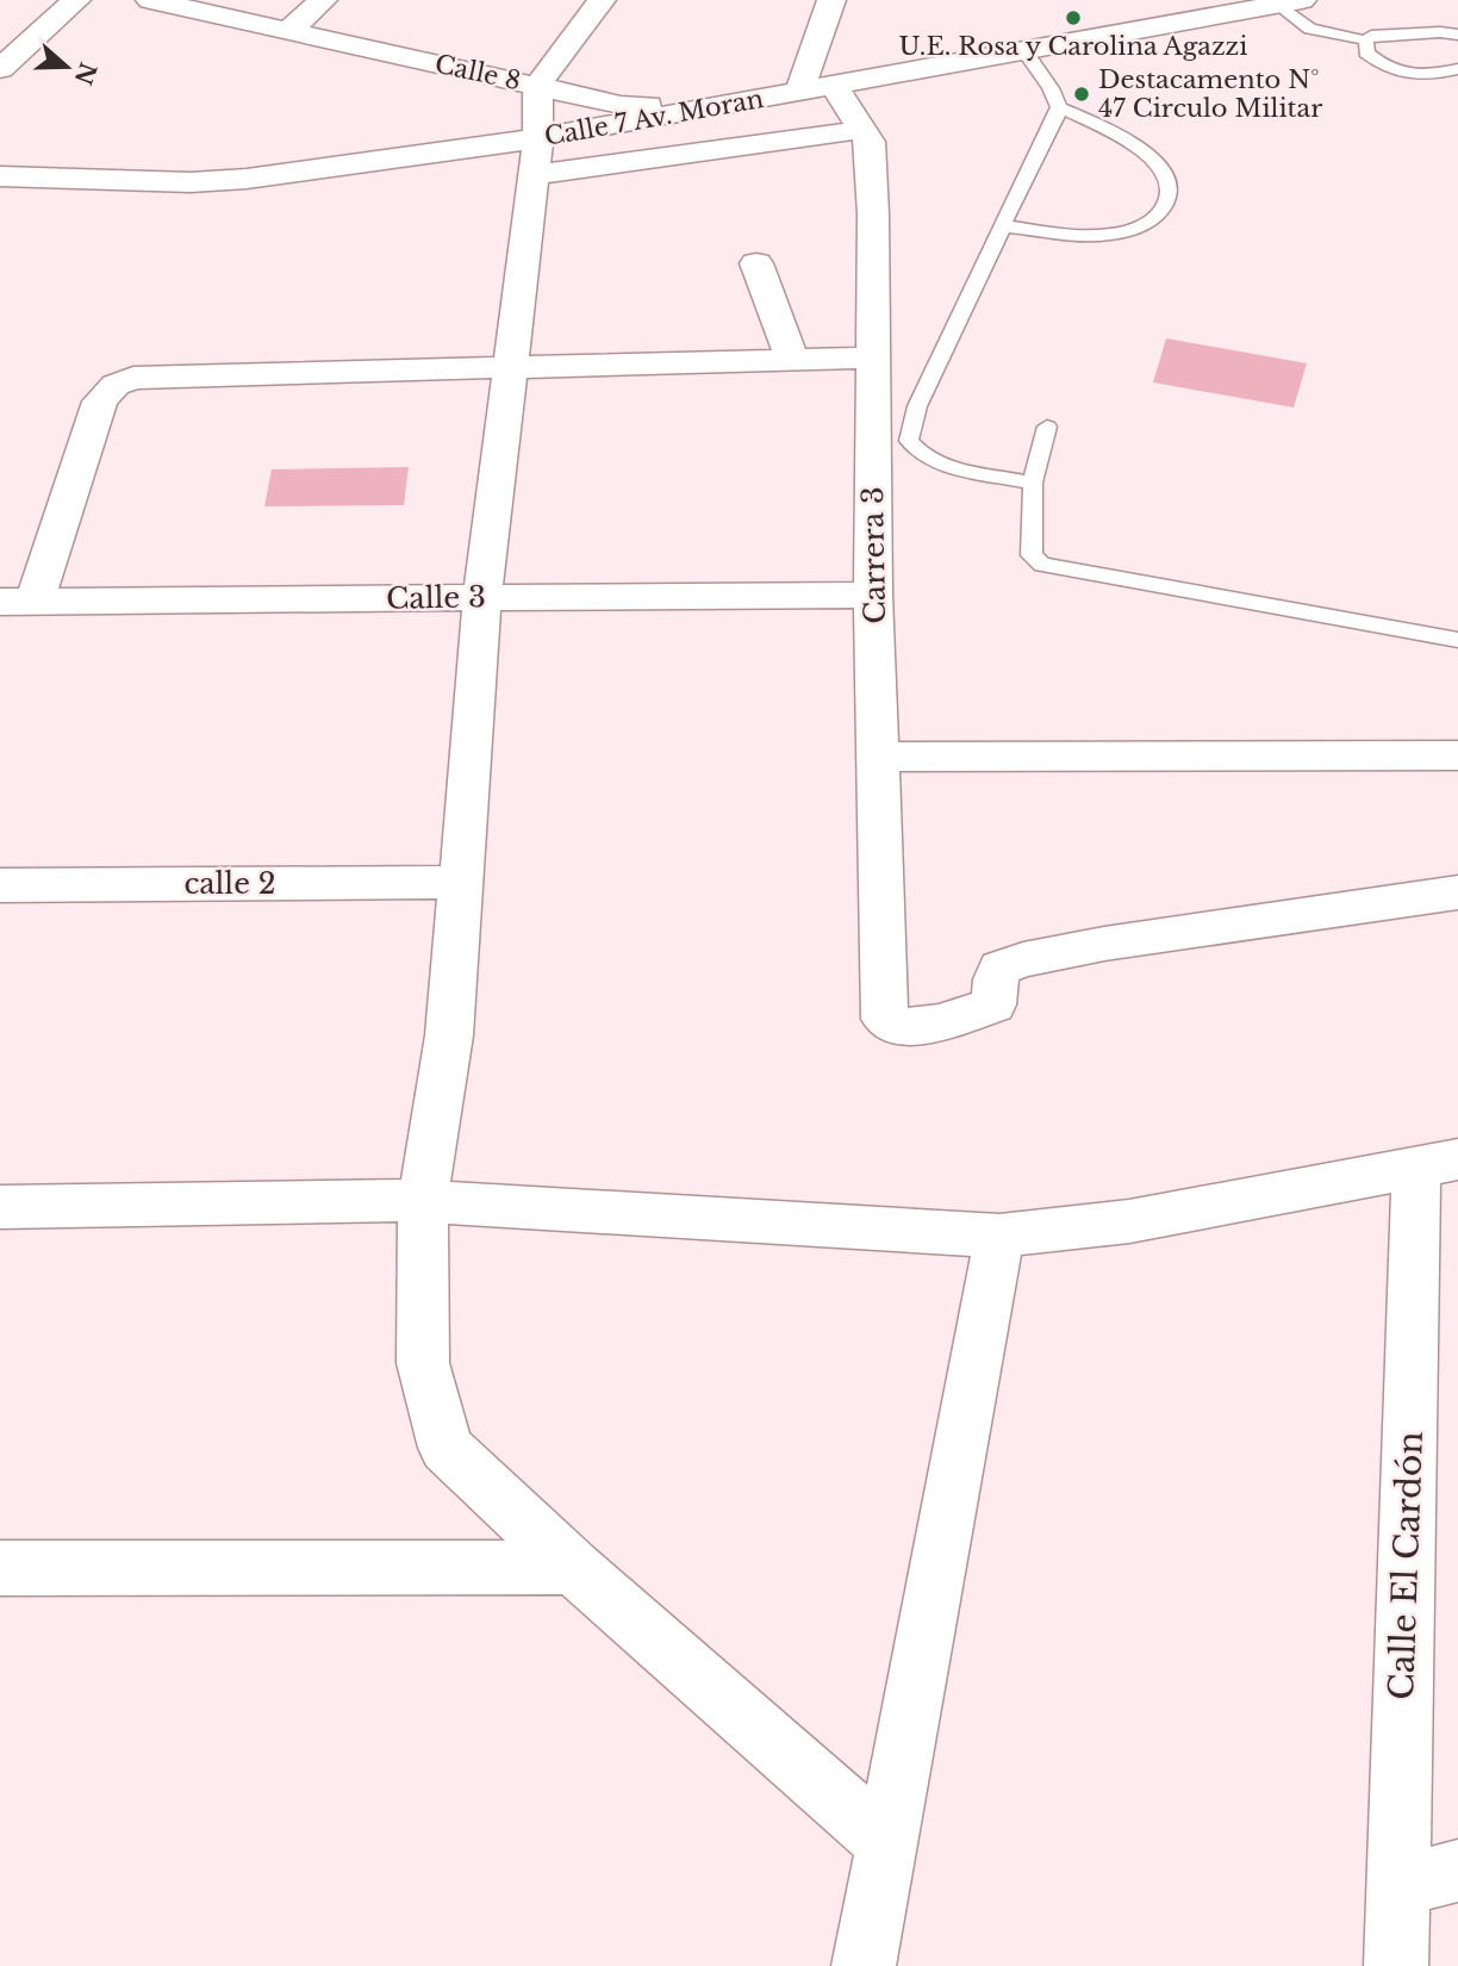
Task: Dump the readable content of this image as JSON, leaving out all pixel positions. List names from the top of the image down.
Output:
{
  "streets": {
    "street": [
      "Calle 8",
      "Calle 7 Av. Moran",
      "Carrera 3",
      "Calle 3",
      "calle 2",
      "Calle El Cardón"
    ]
  },
  "crossings": [
    ["Calle 8", "Calle 7 Av. Moran"],
    ["Calle 8", "Carrera 3"],
    ["Calle 7 Av. Moran", "Carrera 3"],
    ["Carrera 3", "Calle 3"]
  ],
  "places": ["U.E. Rosa y Carolina Agazzi", "Destacamento N° 47 Circulo Militar"],
  "north": "right"
}
